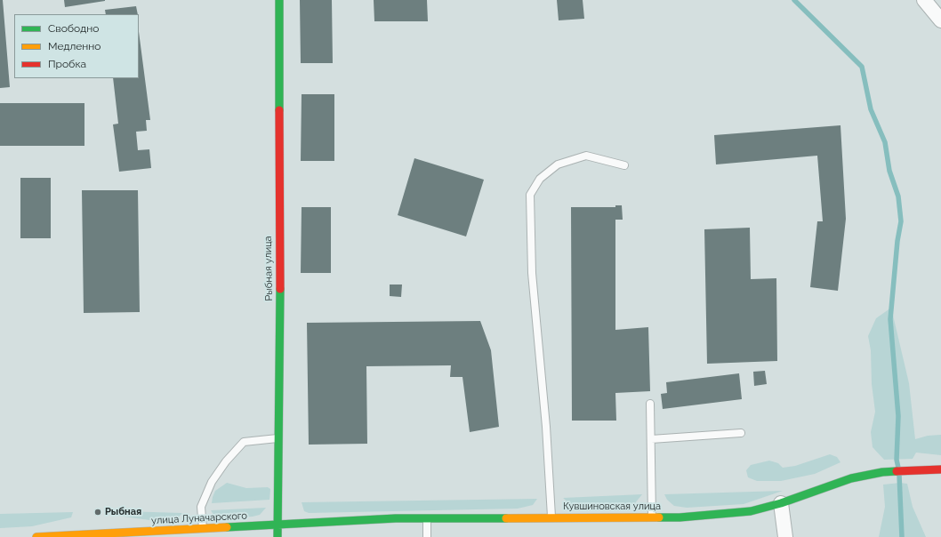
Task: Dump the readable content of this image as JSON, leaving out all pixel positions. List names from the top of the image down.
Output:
{
  "streets": {
    "street": ["Рыбная улица", "Кувшиновская улица", "улица Луначарского"]
  },
  "crossings": [
    ["Рыбная улица", "Кувшиновская улица"],
    ["Рыбная улица", "улица Луначарского"],
    ["Кувшиновская улица", "улица Луначарского"]
  ],
  "places": ["Рыбная"],
  "legend": ["Свободно", "Медленно", "Пробка"]
}
